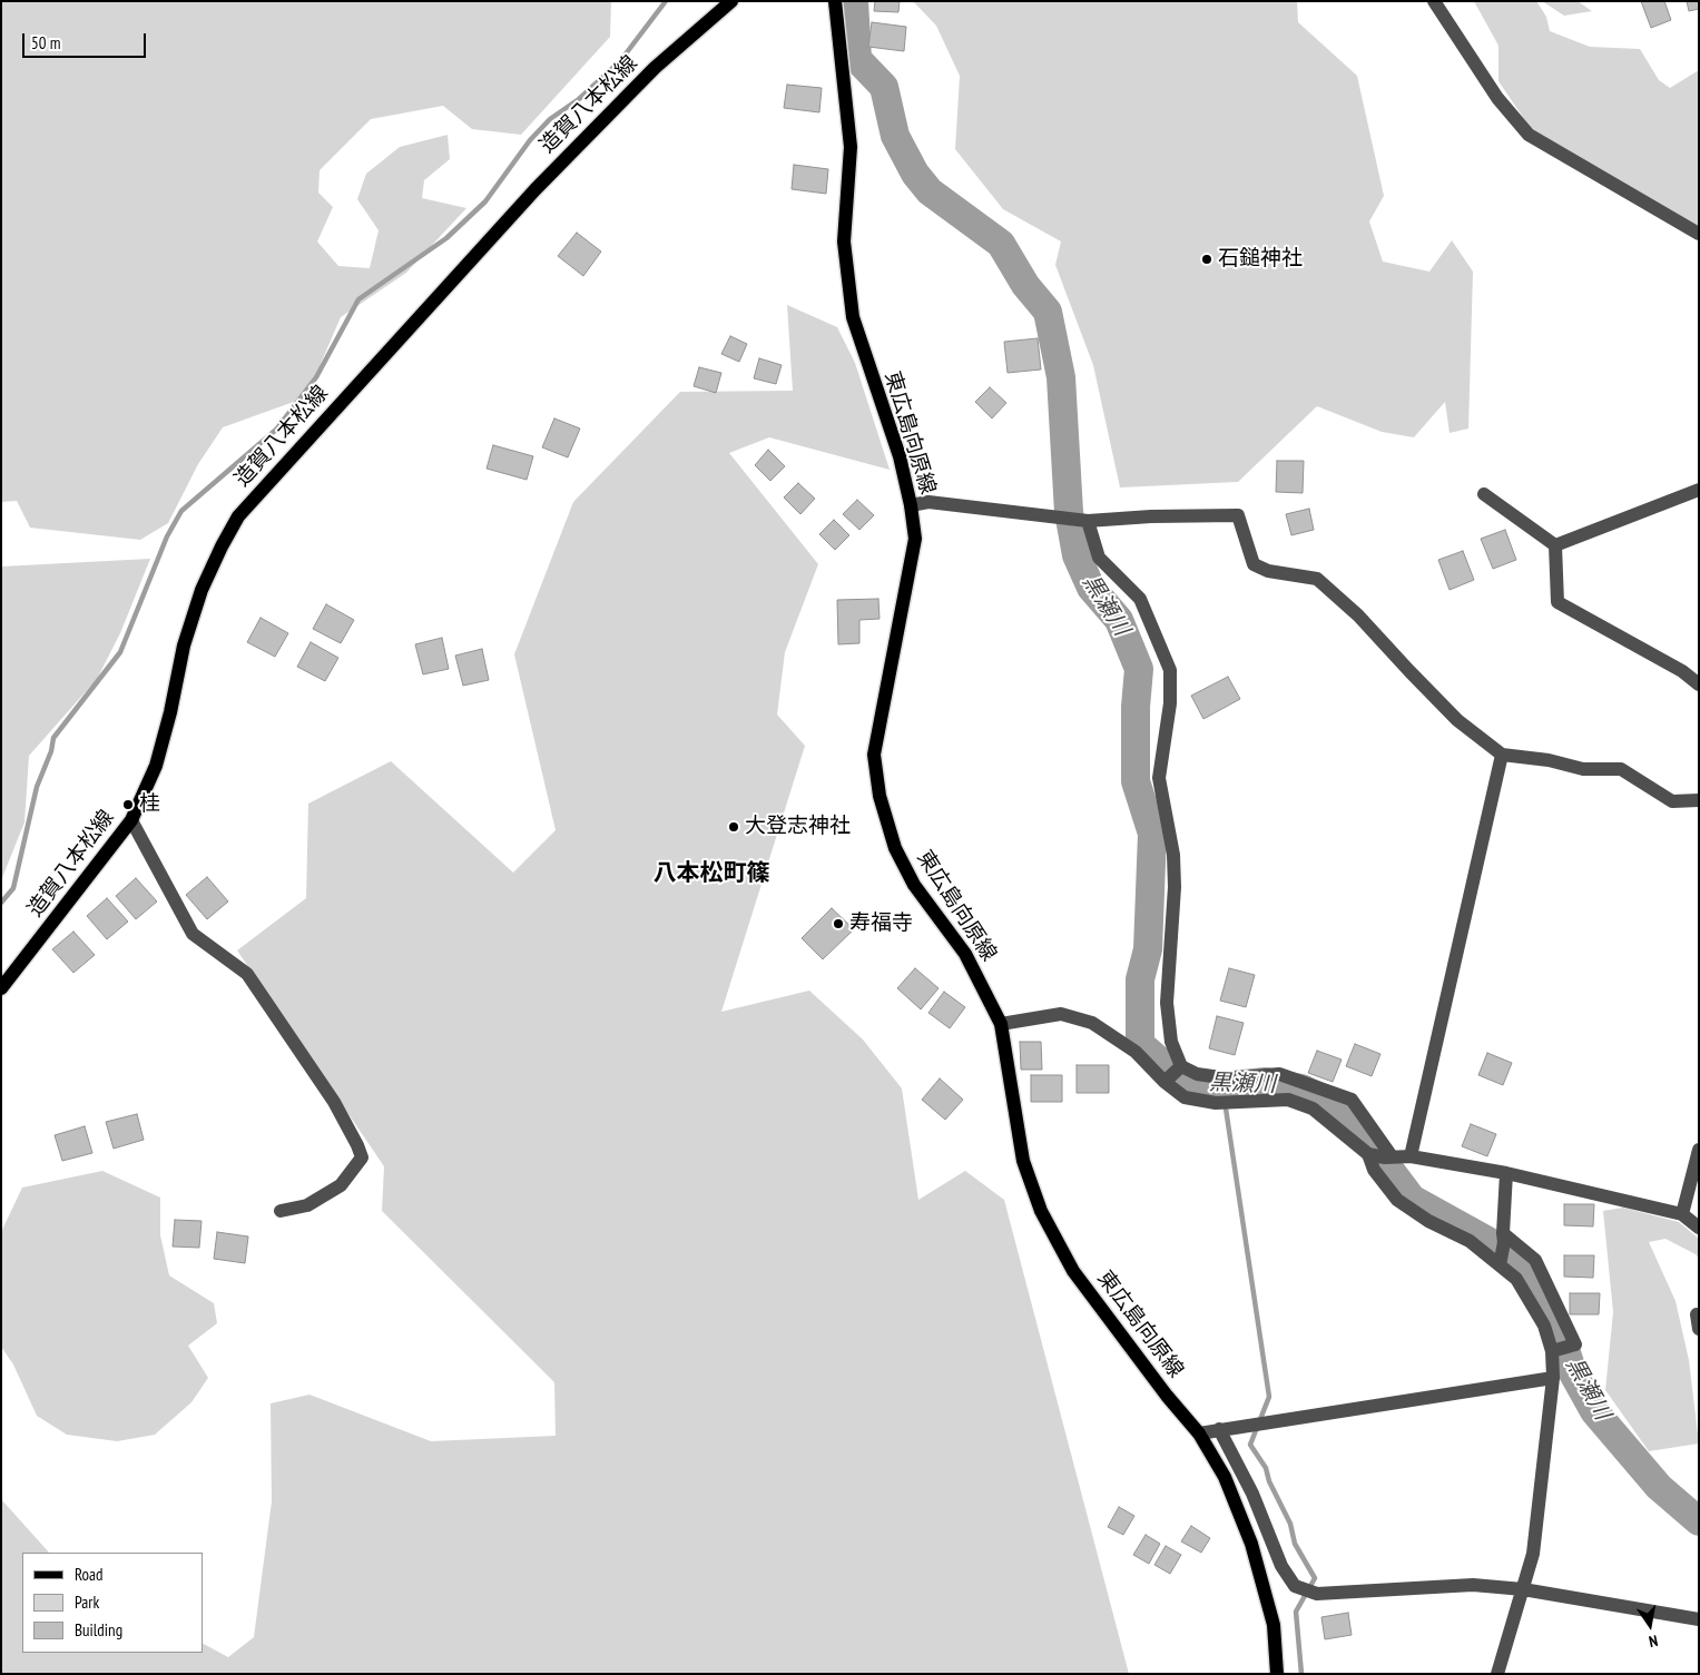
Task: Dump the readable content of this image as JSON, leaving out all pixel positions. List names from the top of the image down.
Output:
{
  "streets": {
    "main road": ["造賀八本松線", "東広島向原線"]
  },
  "districts": ["八本松町篠"],
  "water": ["黒瀬川"],
  "places": [
    "石鎚神社",
    "桂",
    "大登志神社",
    "寿福寺"
  ],
  "legend": ["Road", "Park", "Building"],
  "scale_bar": "50 m",
  "north": "bottom"
}
